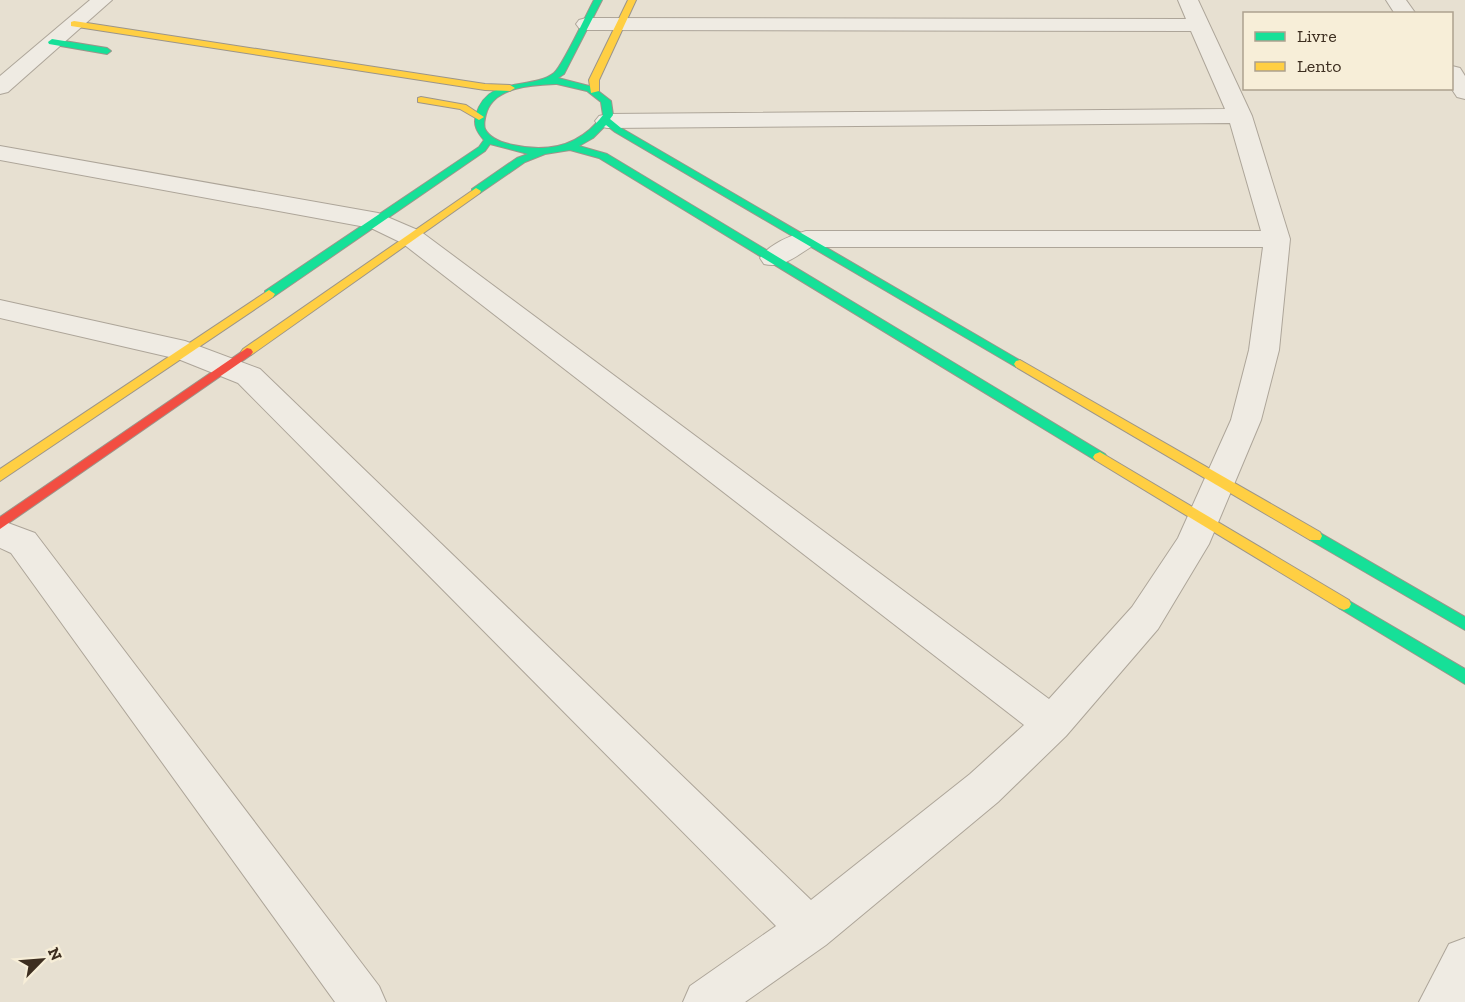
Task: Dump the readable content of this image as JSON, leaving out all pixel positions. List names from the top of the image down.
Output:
{
  "legend": ["Livre", "Lento"],
  "north": "top right"
}
